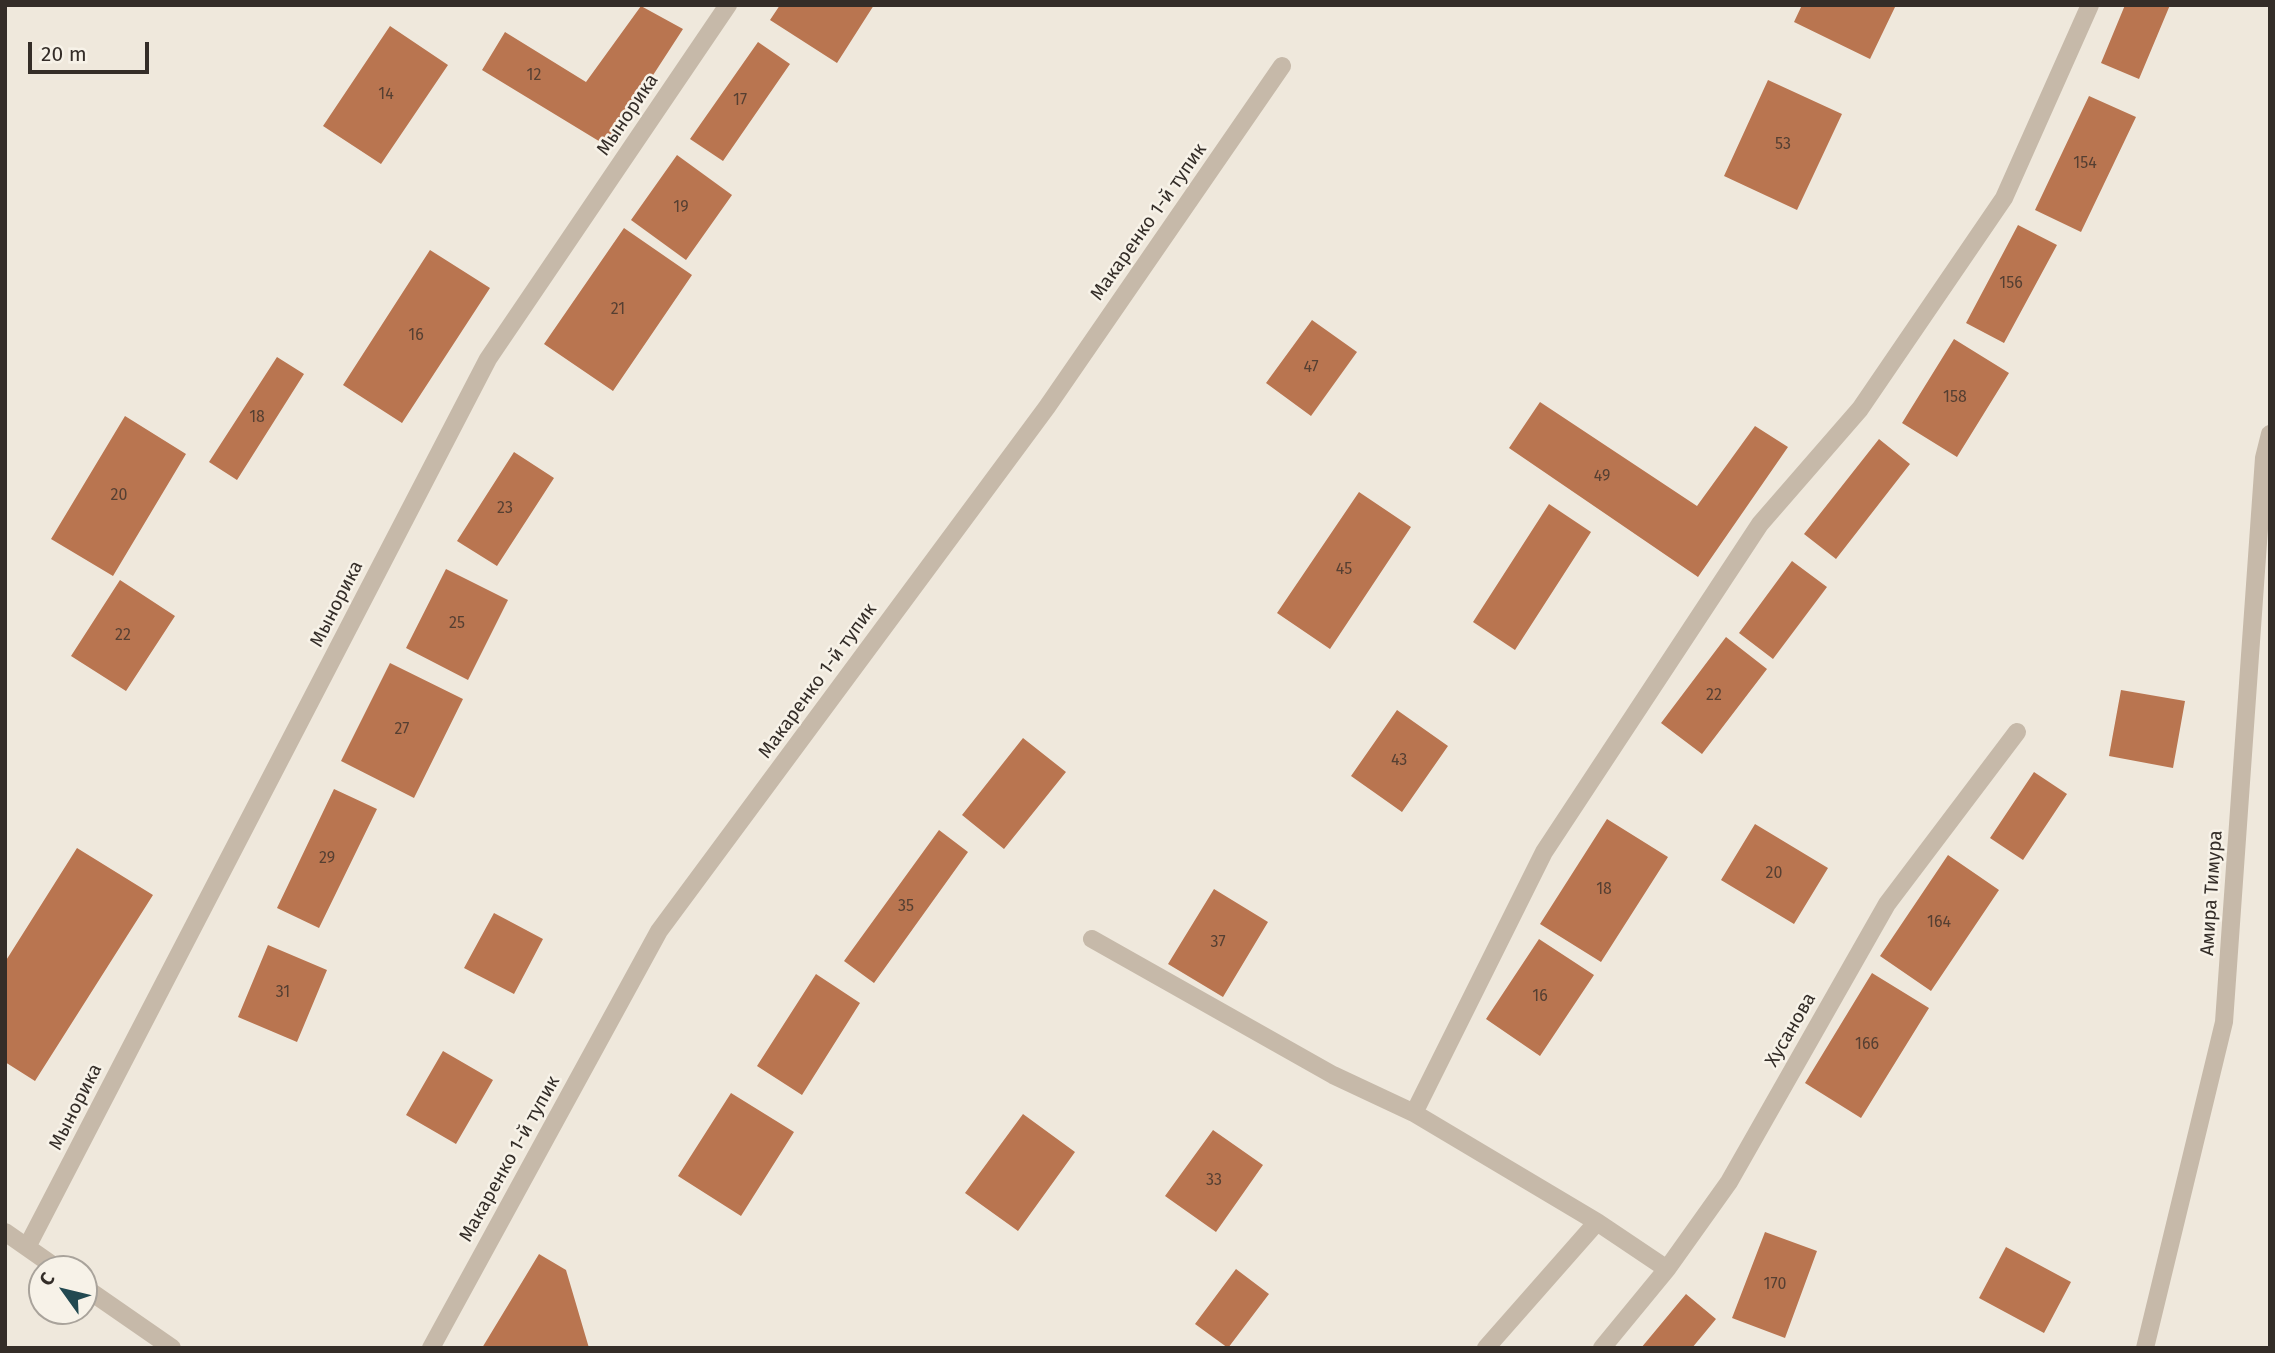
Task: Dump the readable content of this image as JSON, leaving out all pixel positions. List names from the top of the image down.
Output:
{
  "streets": {
    "street": [
      "Мынорика",
      "Макаренко 1-й тупик",
      "Амира Тимура",
      "Хусанова"
    ]
  },
  "house_numbers": [
    "12",
    "14",
    "17",
    "53",
    "154",
    "19",
    "156",
    "21",
    "16",
    "47",
    "158",
    "18",
    "49",
    "20",
    "23",
    "45",
    "25",
    "22",
    "22",
    "27",
    "43",
    "29",
    "20",
    "18",
    "35",
    "164",
    "37",
    "31",
    "16",
    "166",
    "33",
    "170"
  ],
  "scale_bar": "20 m",
  "north": "top left"
}
